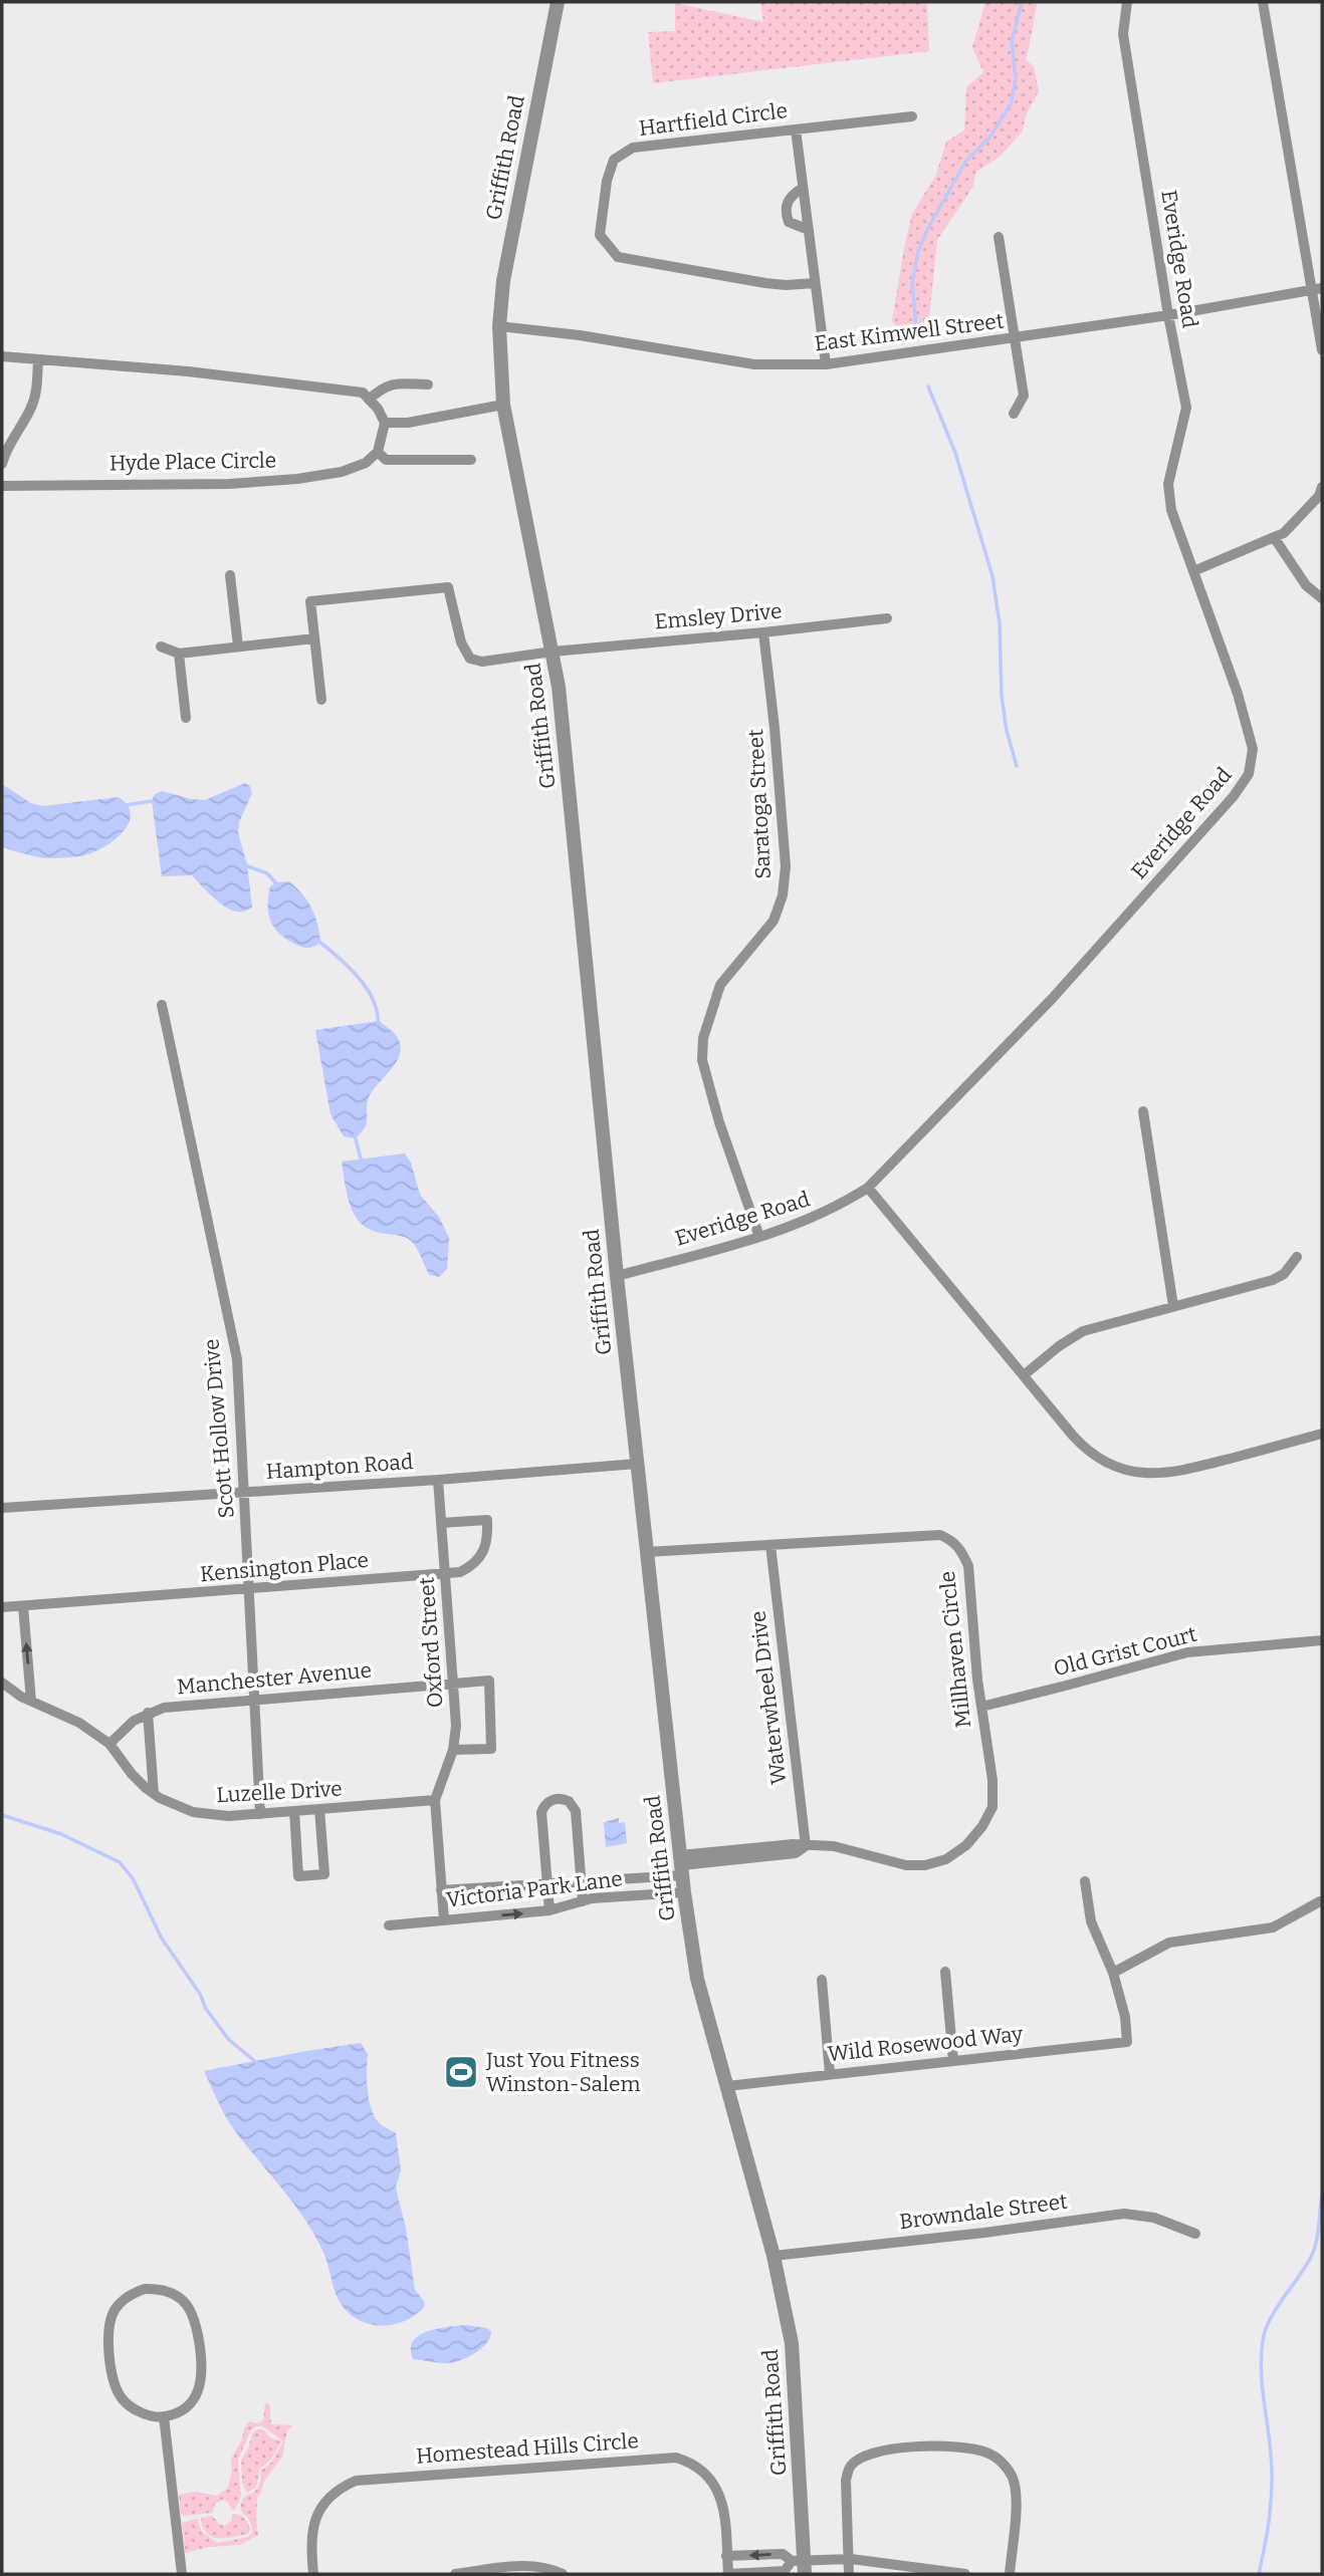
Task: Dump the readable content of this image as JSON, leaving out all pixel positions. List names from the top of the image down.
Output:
{
  "streets": {
    "street": [
      "Hartfield Circle",
      "Griffith Road",
      "Everidge Road",
      "East Kimwell Street",
      "Hyde Place Circle",
      "Emsley Drive",
      "Saratoga Street",
      "Scott Hollow Drive",
      "Hampton Road",
      "Kensington Place",
      "Oxford Street",
      "Millhaven Circle",
      "Old Grist Court",
      "Manchester Avenue",
      "Waterwheel Drive",
      "Luzelle Drive",
      "Victoria Park Lane",
      "Wild Rosewood Way",
      "Browndale Street",
      "Homestead Hills Circle"
    ]
  },
  "crossings": [
    ["Griffith Road", "Everidge Road"],
    ["Griffith Road", "East Kimwell Street"],
    ["Griffith Road", "Emsley Drive"],
    ["Griffith Road", "Hampton Road"],
    ["Griffith Road", "Millhaven Circle"],
    ["Griffith Road", "Victoria Park Lane"],
    ["Griffith Road", "Wild Rosewood Way"],
    ["Griffith Road", "Browndale Street"],
    ["Everidge Road", "East Kimwell Street"],
    ["Everidge Road", "Saratoga Street"],
    ["Emsley Drive", "Saratoga Street"],
    ["Scott Hollow Drive", "Hampton Road"],
    ["Scott Hollow Drive", "Kensington Place"],
    ["Scott Hollow Drive", "Manchester Avenue"],
    ["Scott Hollow Drive", "Luzelle Drive"],
    ["Hampton Road", "Oxford Street"],
    ["Kensington Place", "Oxford Street"],
    ["Oxford Street", "Manchester Avenue"],
    ["Oxford Street", "Luzelle Drive"],
    ["Millhaven Circle", "Old Grist Court"],
    ["Millhaven Circle", "Waterwheel Drive"],
    ["Millhaven Circle", "Victoria Park Lane"],
    ["Manchester Avenue", "Luzelle Drive"]
  ],
  "places": {
    "sports": ["Just You Fitness Winston-Salem"]
  }
}
